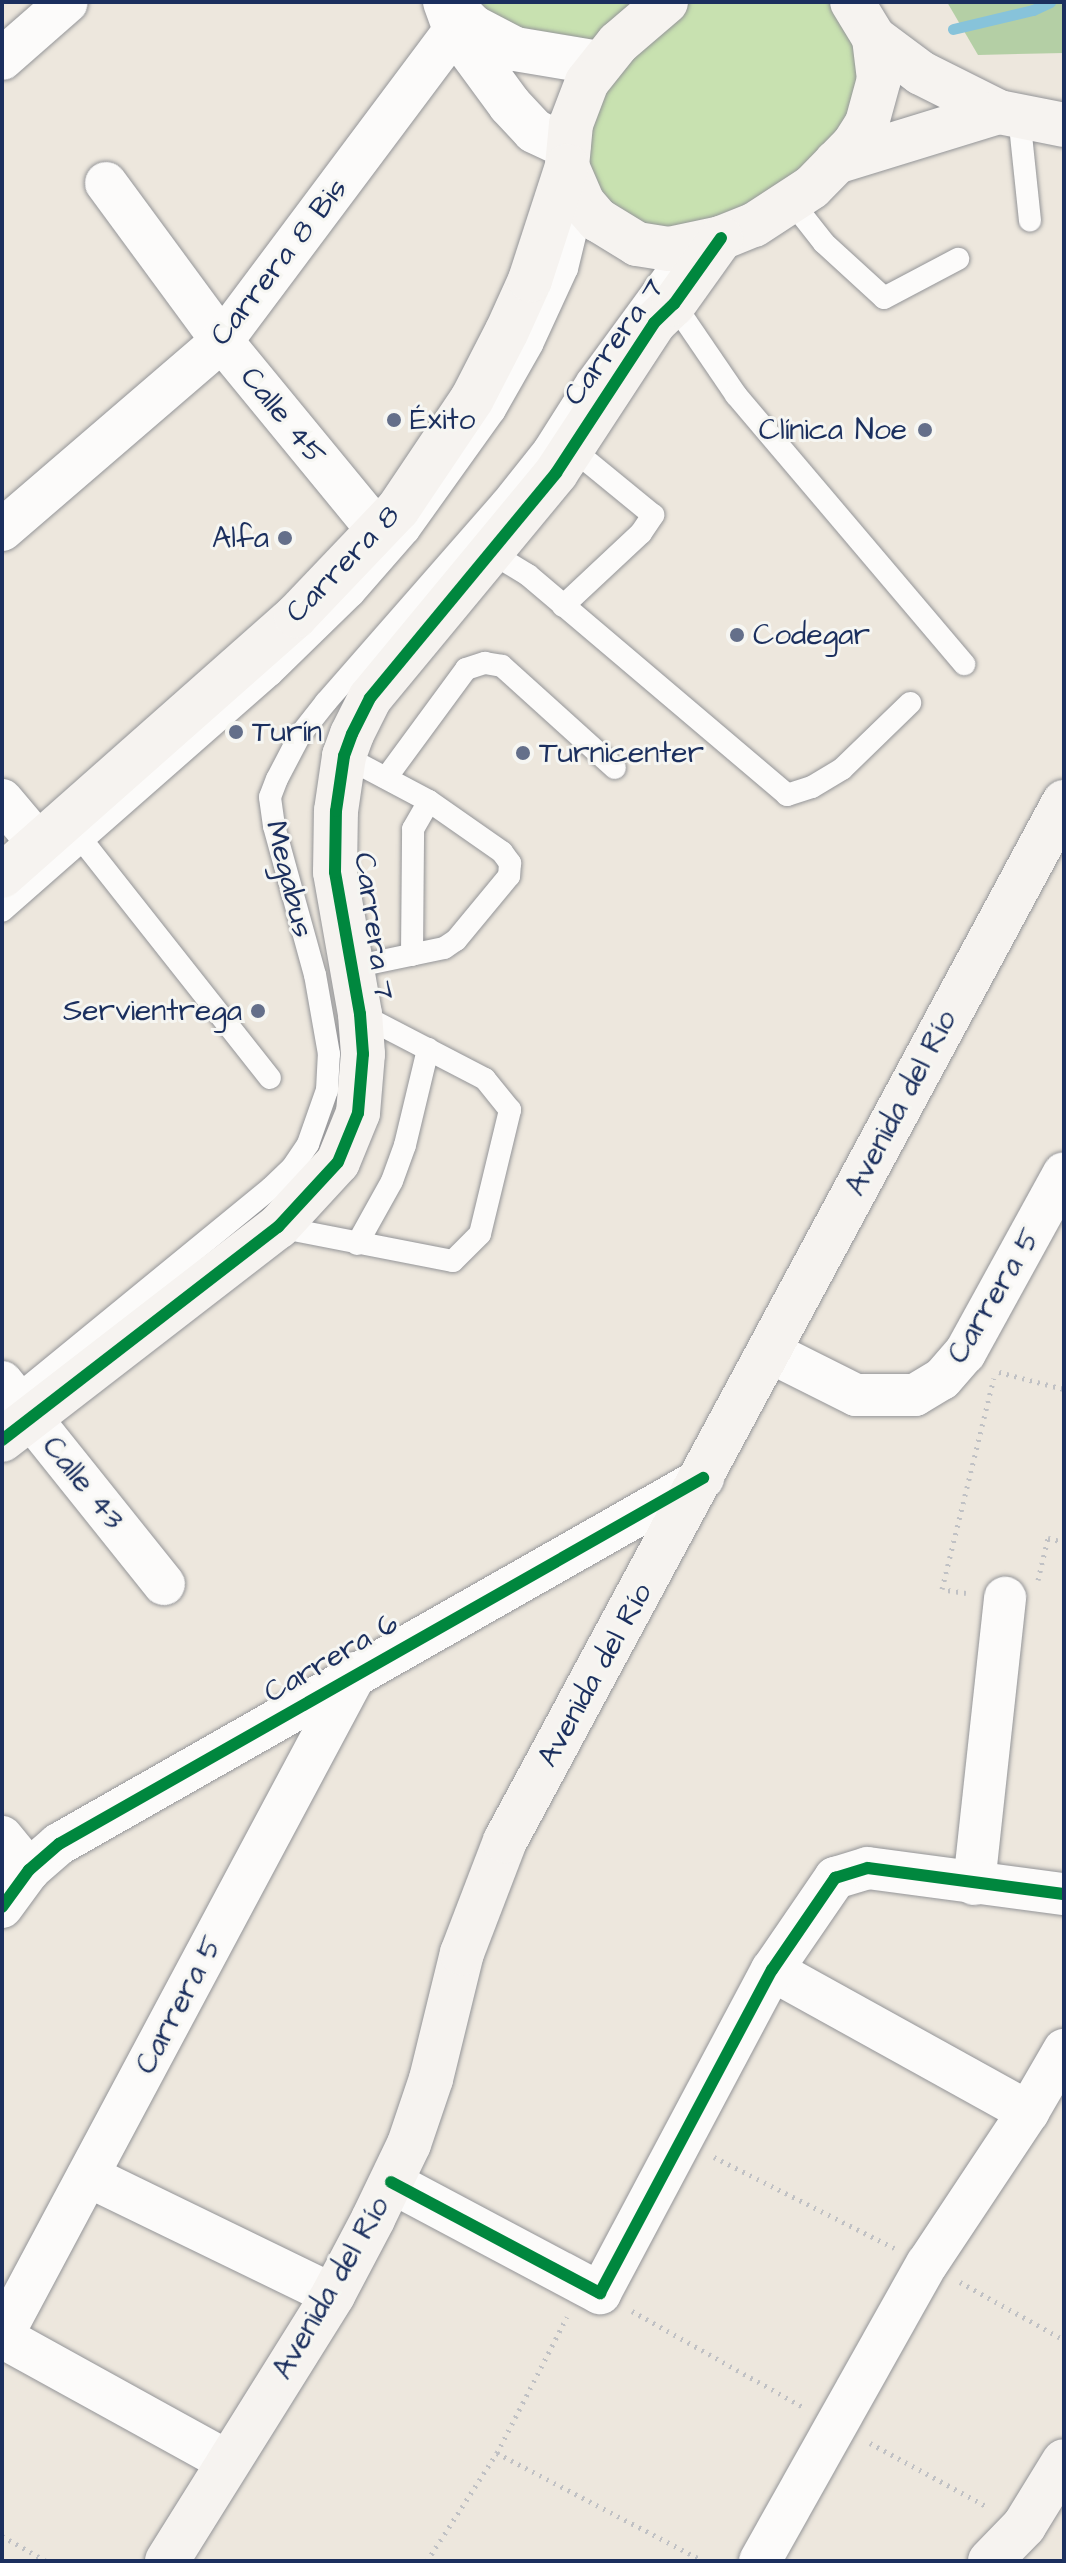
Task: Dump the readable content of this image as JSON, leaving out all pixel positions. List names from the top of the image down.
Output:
{
  "streets": {
    "main road": ["Carrera 7", "Carrera 8", "Avenida del Río"],
    "street": [
      "Carrera 8 Bis",
      "Calle 45",
      "Carrera 5",
      "Calle 43",
      "Carrera 6"
    ],
    "lane": ["Megabus"]
  },
  "crossings": [
    ["Carrera 8 Bis", "Calle 45"],
    ["Carrera 7", "Megabus"],
    ["Carrera 7", "Calle 43"],
    ["Calle 45", "Carrera 8"],
    ["Megabus", "Calle 43"],
    ["Avenida del Río", "Carrera 5"],
    ["Avenida del Río", "Carrera 6"],
    ["Carrera 5", "Carrera 6"]
  ],
  "places": [
    "Éxito",
    "Clínica Noe",
    "Alfa",
    "Codegar",
    "Turín",
    "Turnicenter",
    "Servientrega"
  ]
}
